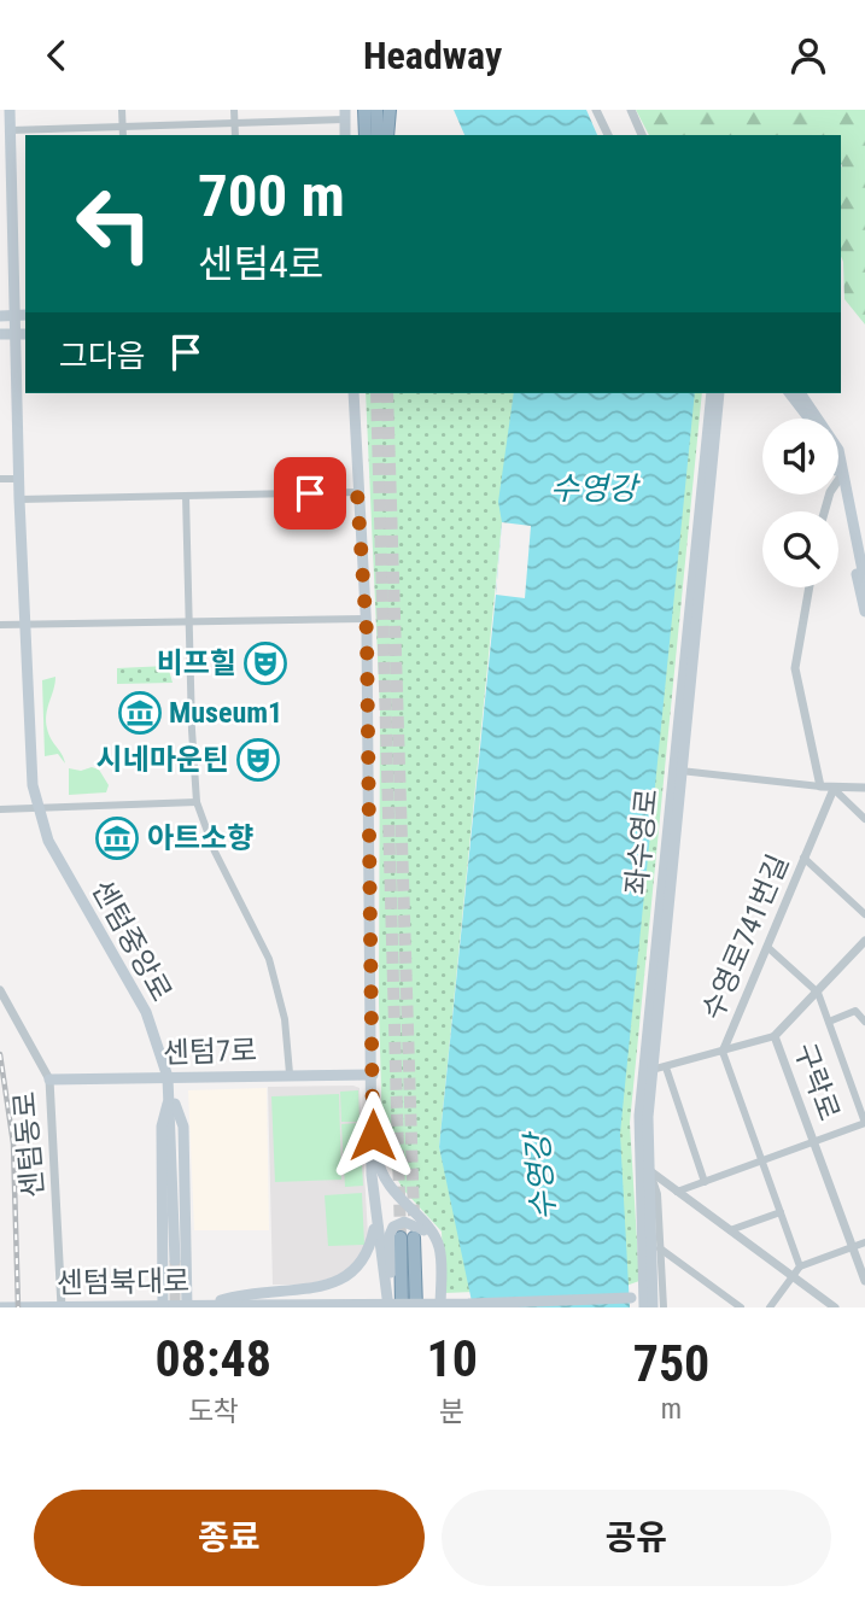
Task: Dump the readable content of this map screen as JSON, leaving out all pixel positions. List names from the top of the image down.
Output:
{
  "streets": {
    "main road": [
      "좌수영로",
      "센텀중앙로",
      "센텀7로",
      "센텀북대로"
    ],
    "street": ["수영로741번길", "구락로", "센텀동로"]
  },
  "crossings": [
    ["좌수영로", "센텀북대로"],
    ["센텀중앙로", "센텀7로"],
    ["센텀중앙로", "센텀북대로"],
    ["센텀7로", "센텀동로"],
    ["센텀동로", "센텀북대로"]
  ],
  "water": ["수영강"],
  "places": {
    "theatre": ["비프힐", "시네마운틴"],
    "museum": ["Museum1", "아트소향"]
  },
  "page": {
    "header": "Headway",
    "turn": ["700 m", "센텀4로"],
    "then": "그다음",
    "eta": [
      "08:48",
      "도착",
      "10",
      "분",
      "750",
      "m"
    ],
    "buttons": ["종료", "공유"]
  }
}
